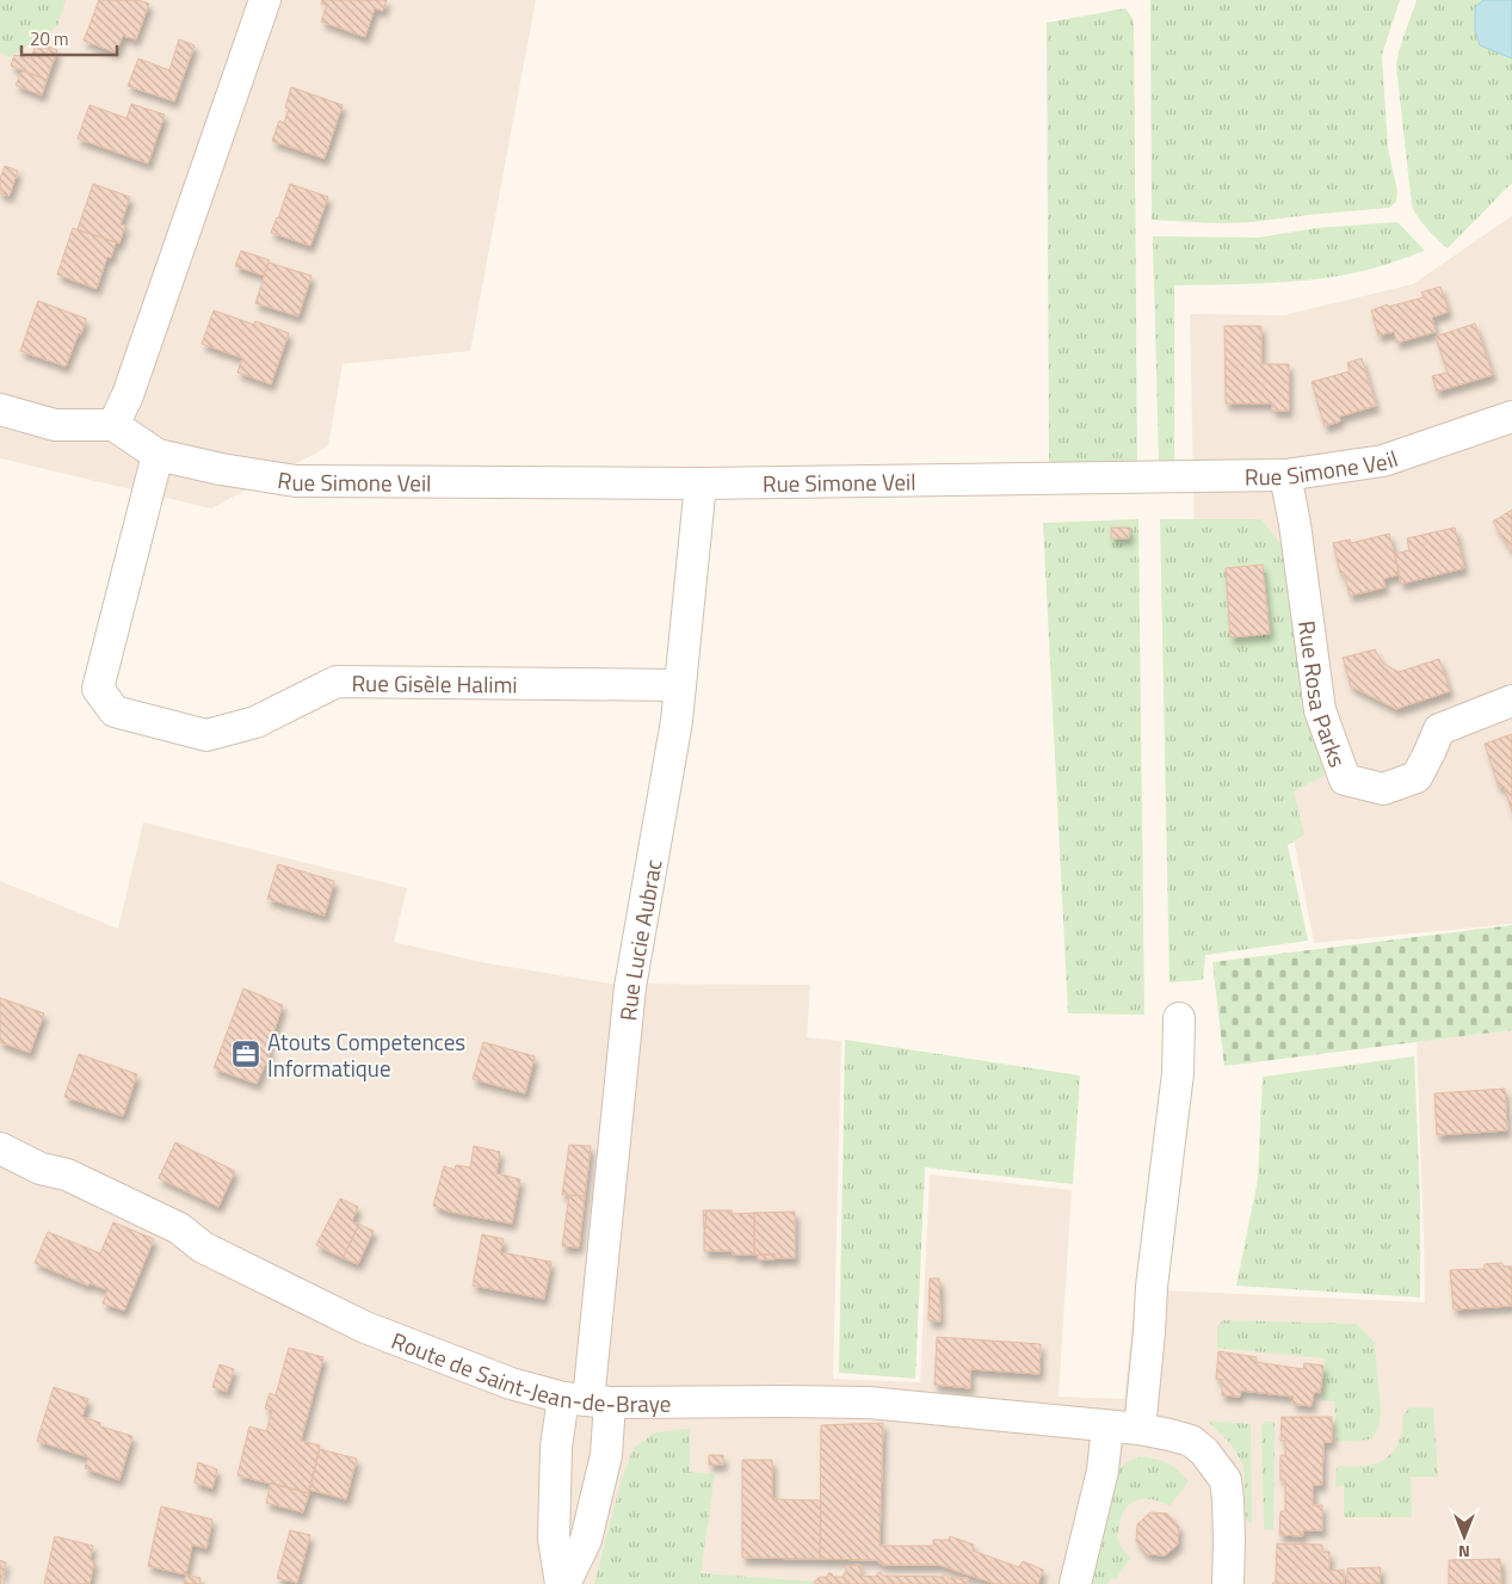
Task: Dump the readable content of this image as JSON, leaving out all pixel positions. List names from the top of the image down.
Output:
{
  "streets": {
    "street": [
      "Rue Simone Veil",
      "Rue Gisèle Halimi",
      "Rue Rosa Parks",
      "Rue Lucie Aubrac",
      "Route de Saint-Jean-de-Braye"
    ]
  },
  "crossings": [
    ["Rue Simone Veil", "Rue Gisèle Halimi"],
    ["Rue Simone Veil", "Rue Rosa Parks"],
    ["Rue Simone Veil", "Rue Lucie Aubrac"],
    ["Rue Gisèle Halimi", "Rue Lucie Aubrac"],
    ["Rue Lucie Aubrac", "Route de Saint-Jean-de-Braye"]
  ],
  "places": {
    "office": ["Atouts Competences Informatique"]
  },
  "scale_bar": "20 m",
  "north": "bottom"
}
